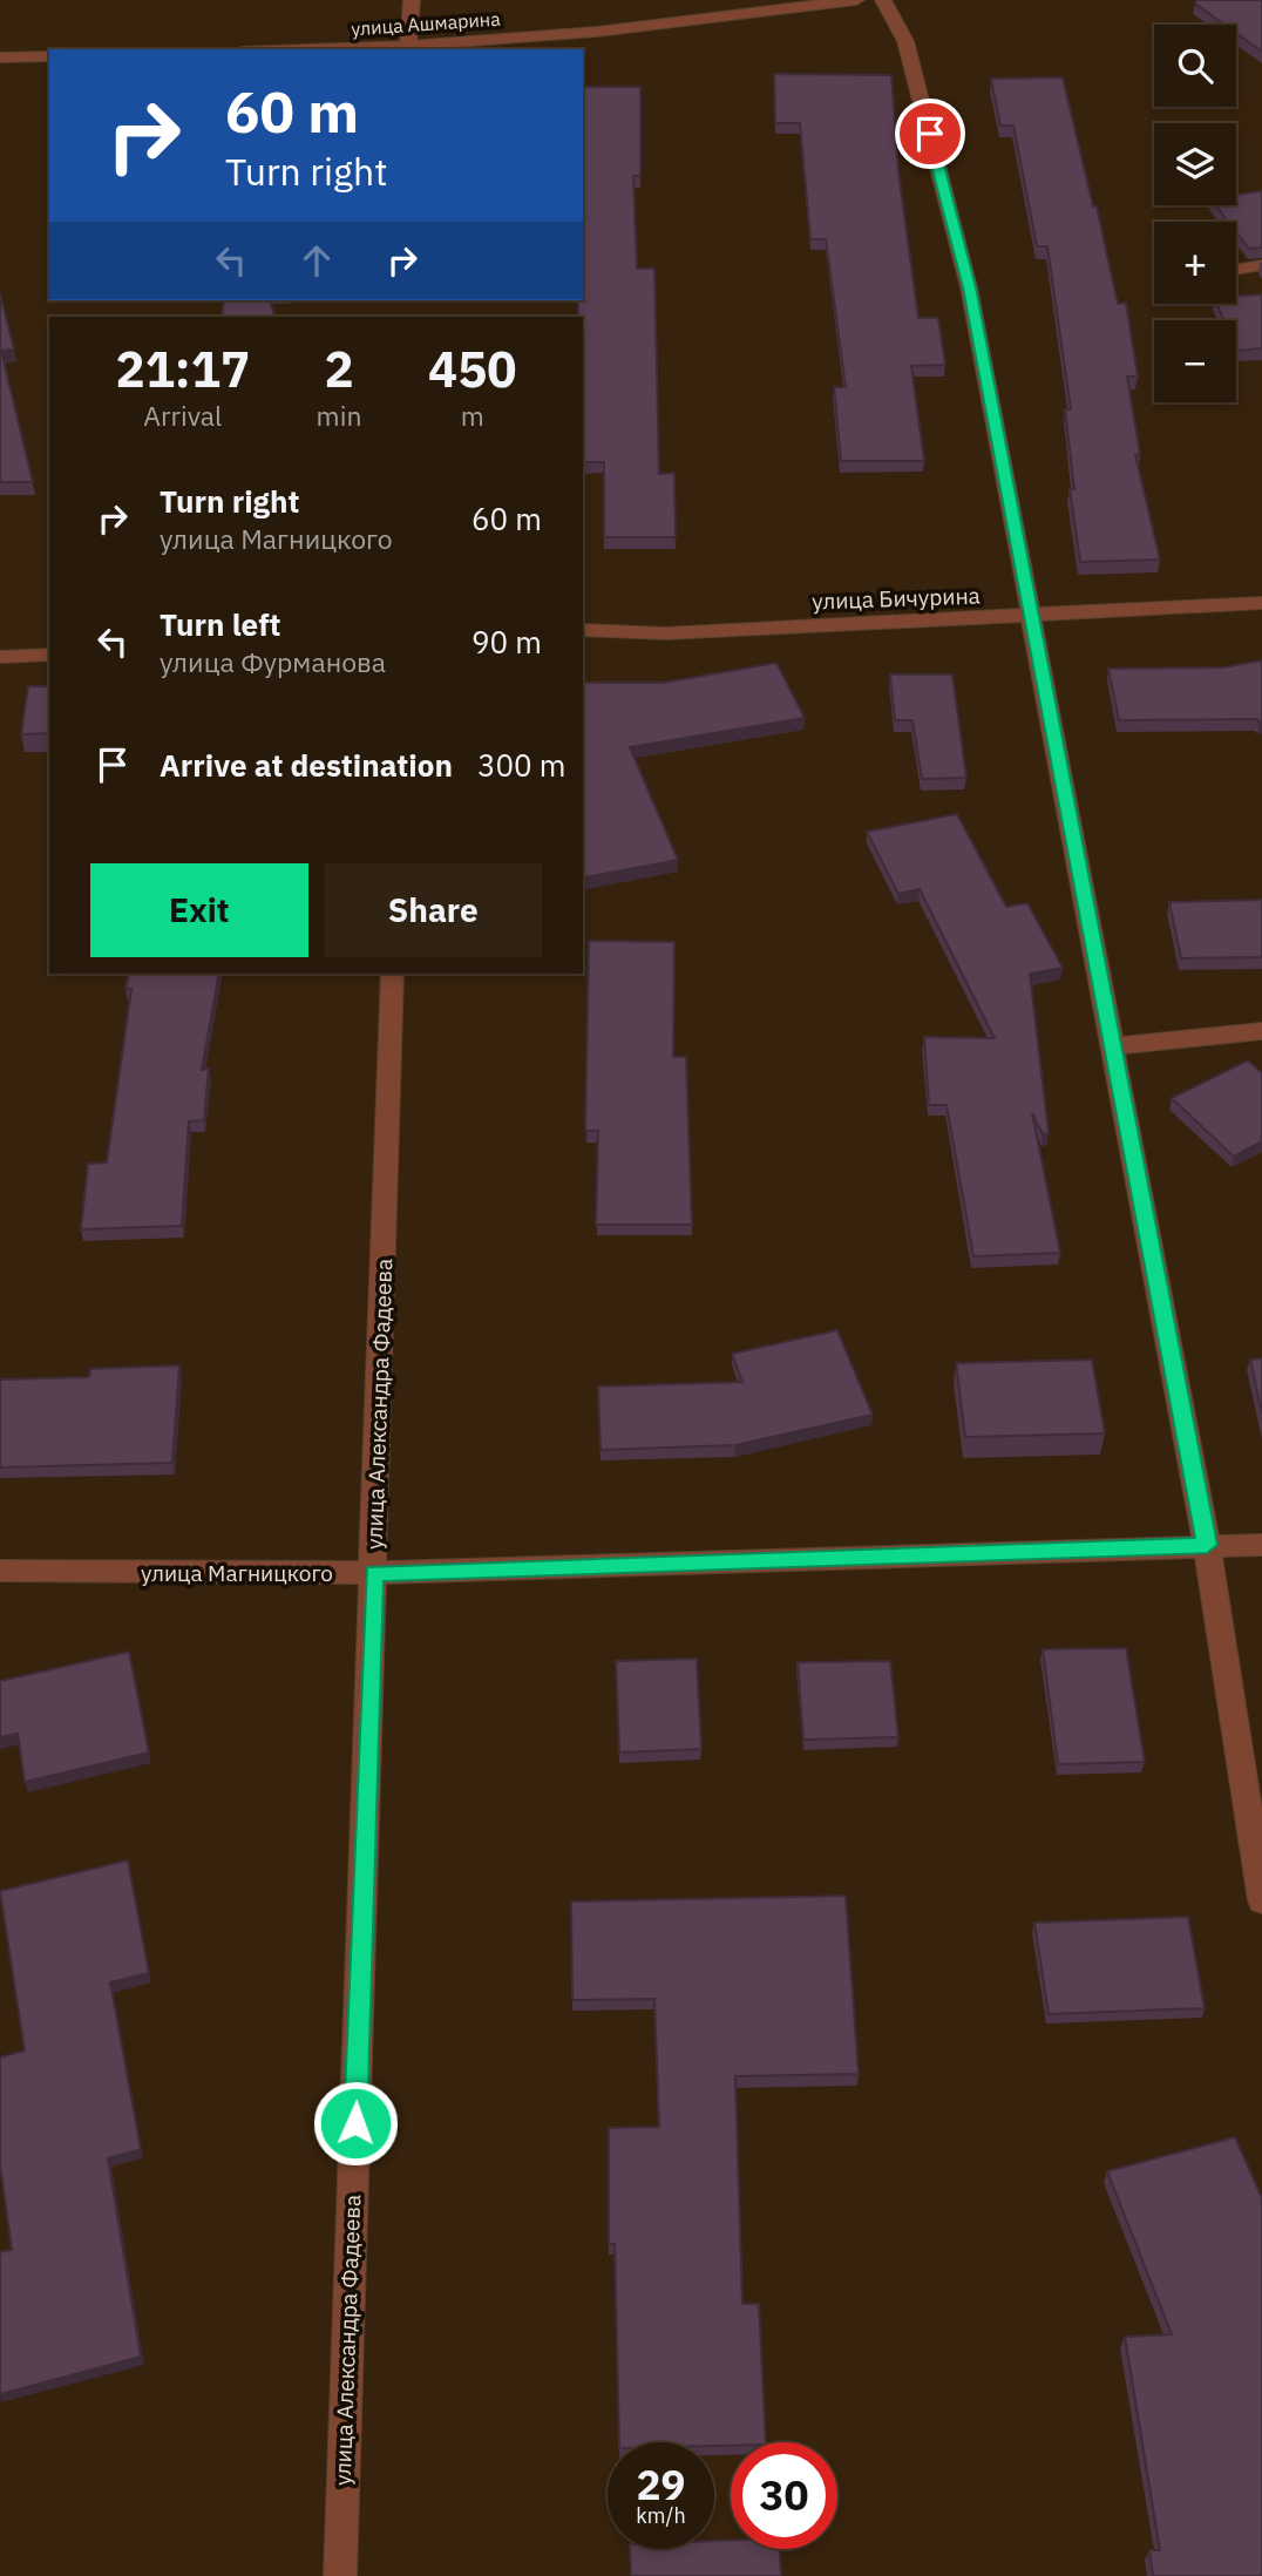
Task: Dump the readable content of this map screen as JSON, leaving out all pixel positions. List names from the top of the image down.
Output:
{
  "streets": {
    "street": [
      "улица Ашмарина",
      "улица Бичурина",
      "улица Александра Фадеева",
      "улица Магницкого"
    ]
  },
  "crossings": [
    ["улица Александра Фадеева", "улица Магницкого"]
  ],
  "page": {
    "map_buttons": ["+", "−"],
    "turn": ["60 m", "Turn right"],
    "eta": [
      "21:17",
      "Arrival",
      "2",
      "min",
      "450",
      "m"
    ],
    "list": [
      {
        "name": "Turn right",
        "note": "улица Магницкого",
        "value": "60 m"
      },
      {
        "name": "Turn left",
        "note": "улица Фурманова",
        "value": "90 m"
      },
      {
        "name": "Arrive at destination",
        "value": "300 m"
      }
    ],
    "buttons": ["Exit", "Share"],
    "speed": "29 km/h",
    "limit": "30"
  }
}
